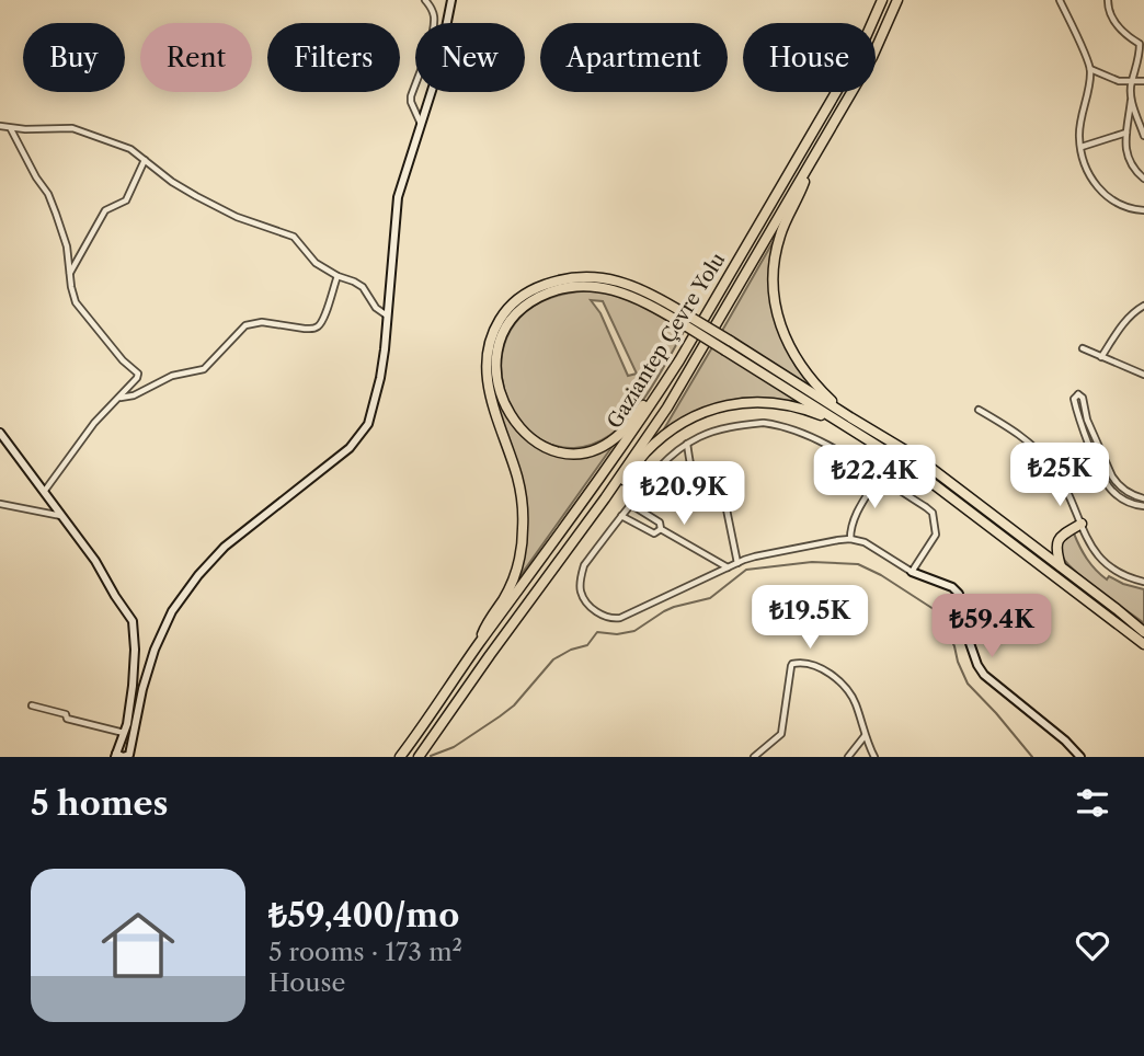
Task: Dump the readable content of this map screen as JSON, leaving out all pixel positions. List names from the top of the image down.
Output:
{
  "streets": {
    "highway": ["Gaziantep Çevre Yolu"]
  },
  "page": {
    "chip": [
      "Buy",
      "Rent",
      "Filters",
      "New",
      "Apartment",
      "House"
    ],
    "price": [
      "₺25K",
      "₺22.4K",
      "₺20.9K",
      "₺19.5K",
      "₺59.4K"
    ],
    "heading": "5 homes",
    "list": [
      {
        "name": "₺59,400/mo",
        "note": "5 rooms · 173 m² · House"
      }
    ]
  }
}
